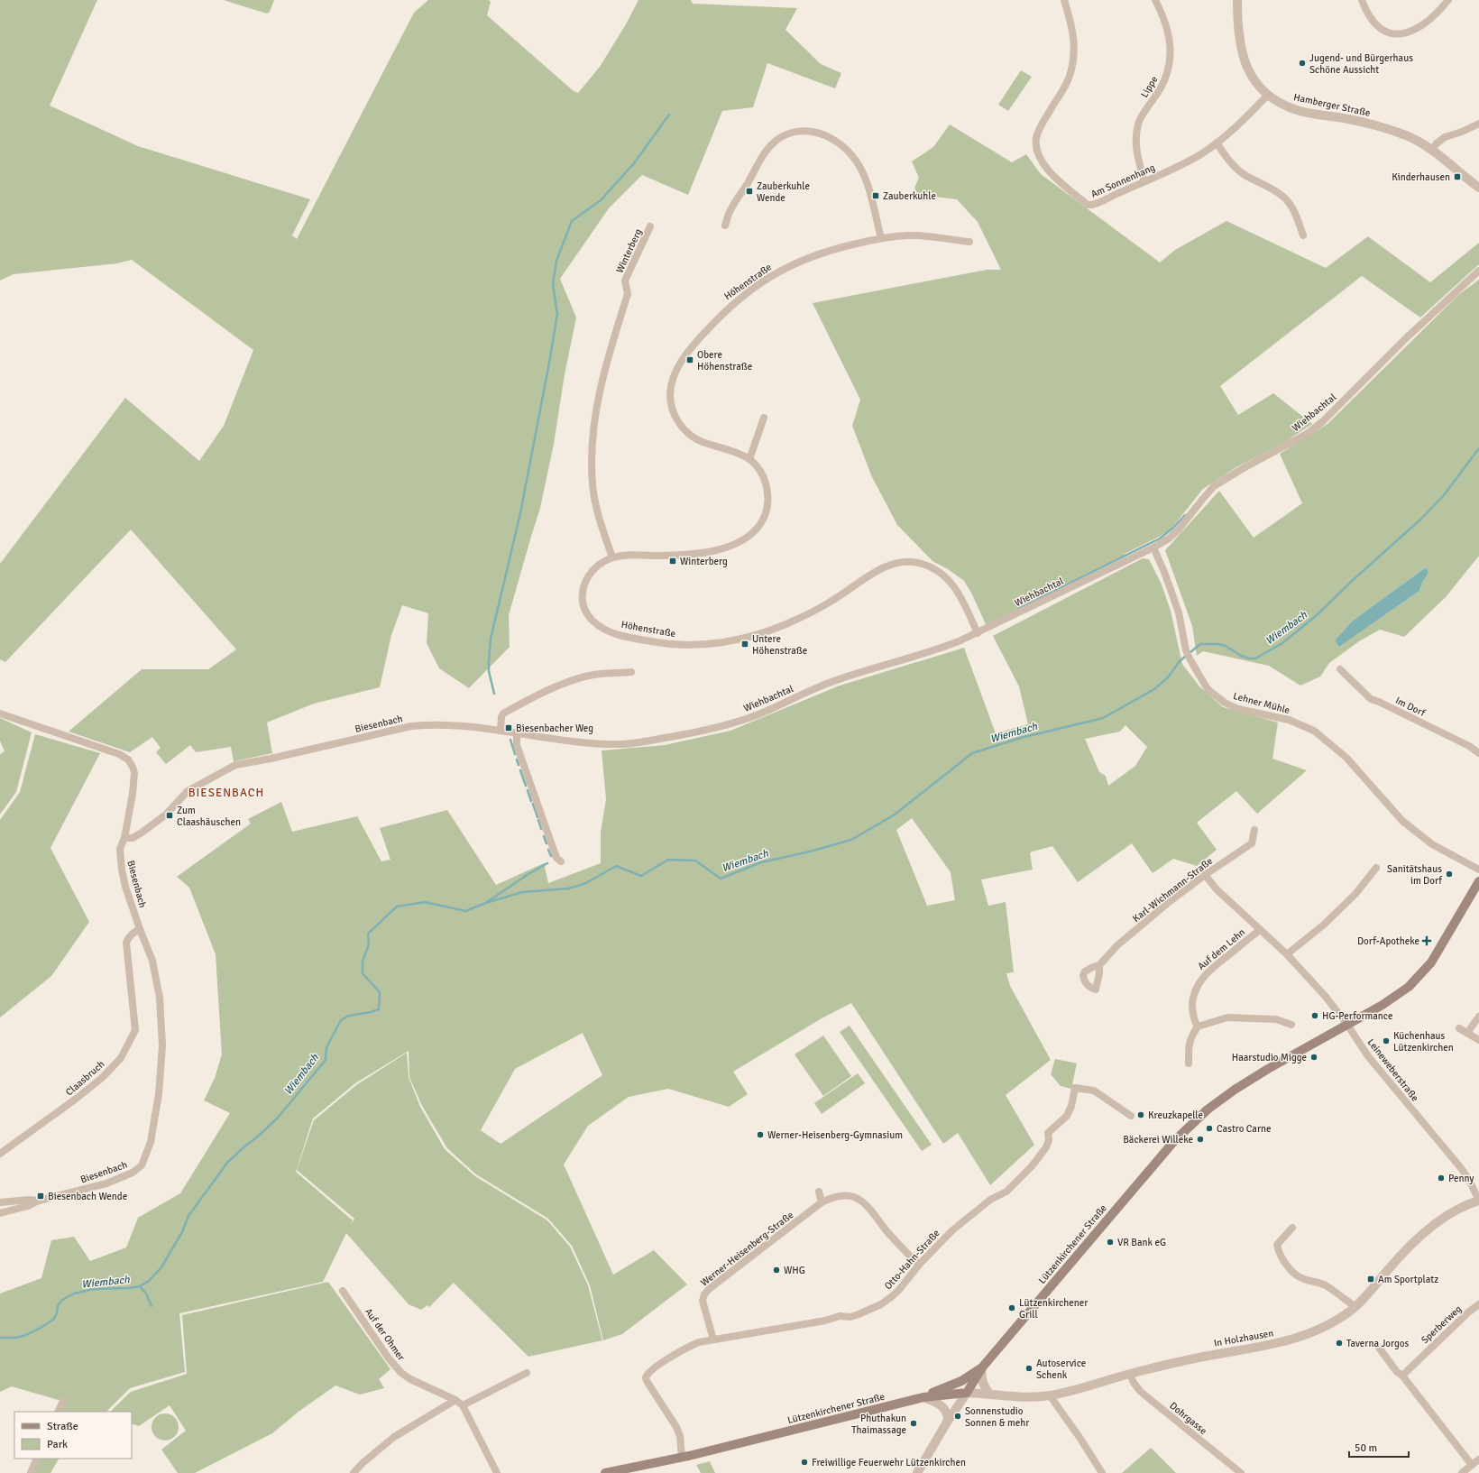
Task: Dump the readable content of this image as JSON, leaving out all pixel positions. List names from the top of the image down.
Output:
{
  "streets": {
    "main road": ["Lützenkirchener Straße"],
    "street": [
      "Lippe",
      "Hamberger Straße",
      "Am Sonnenhang",
      "Winterberg",
      "Höhenstraße",
      "Wiehbachtal",
      "Lehner Mühle",
      "Im Dorf",
      "Biesenbach",
      "Karl-Wichmann-Straße",
      "Auf dem Lehn",
      "Leineweberstraße",
      "Claasbruch",
      "Werner-Heisenberg-Straße",
      "Otto-Hahn-Straße",
      "Sperberweg",
      "Auf der Ohmer",
      "In Holzhausen",
      "Dohrgasse"
    ]
  },
  "crossings": [
    ["Lippe", "Am Sonnenhang"],
    ["Hamberger Straße", "Am Sonnenhang"],
    ["Winterberg", "Höhenstraße"],
    ["Höhenstraße", "Wiehbachtal"],
    ["Wiehbachtal", "Lehner Mühle"],
    ["Wiehbachtal", "Biesenbach"],
    ["Biesenbach", "Claasbruch"],
    ["Karl-Wichmann-Straße", "Leineweberstraße"],
    ["Auf dem Lehn", "Leineweberstraße"],
    ["Leineweberstraße", "Lützenkirchener Straße"],
    ["Leineweberstraße", "In Holzhausen"],
    ["Lützenkirchener Straße", "Otto-Hahn-Straße"],
    ["Lützenkirchener Straße", "In Holzhausen"],
    ["Werner-Heisenberg-Straße", "Otto-Hahn-Straße"],
    ["In Holzhausen", "Dohrgasse"]
  ],
  "districts": ["BIESENBACH"],
  "water": ["Wiembach"],
  "places": {
    "other": [
      "Jugend- und Bürgerhaus Schöne Aussicht",
      "Sanitätshaus im Dorf",
      "HG-Performance",
      "Küchenhaus Lützenkirchen",
      "Haarstudio Migge",
      "Kreuzkapelle",
      "Castro Carne",
      "Werner-Heisenberg-Gymnasium",
      "Bäckerei Willeke",
      "Penny",
      "VR Bank eG",
      "WHG",
      "Lützenkirchener Grill",
      "Taverna Jorgos",
      "Autoservice Schenk",
      "Sonnenstudio Sonnen & mehr",
      "Phuthakun Thaimassage",
      "Freiwillige Feuerwehr Lützenkirchen"
    ],
    "transit": [
      "Kinderhausen",
      "Zauberkuhle Wende",
      "Zauberkuhle",
      "Obere Höhenstraße",
      "Winterberg",
      "Untere Höhenstraße",
      "Biesenbacher Weg",
      "Zum Claashäuschen",
      "Biesenbach Wende",
      "Am Sportplatz"
    ],
    "health": ["Dorf-Apotheke"]
  },
  "legend": ["Straße", "Park"],
  "scale_bar": "50 m"
}
